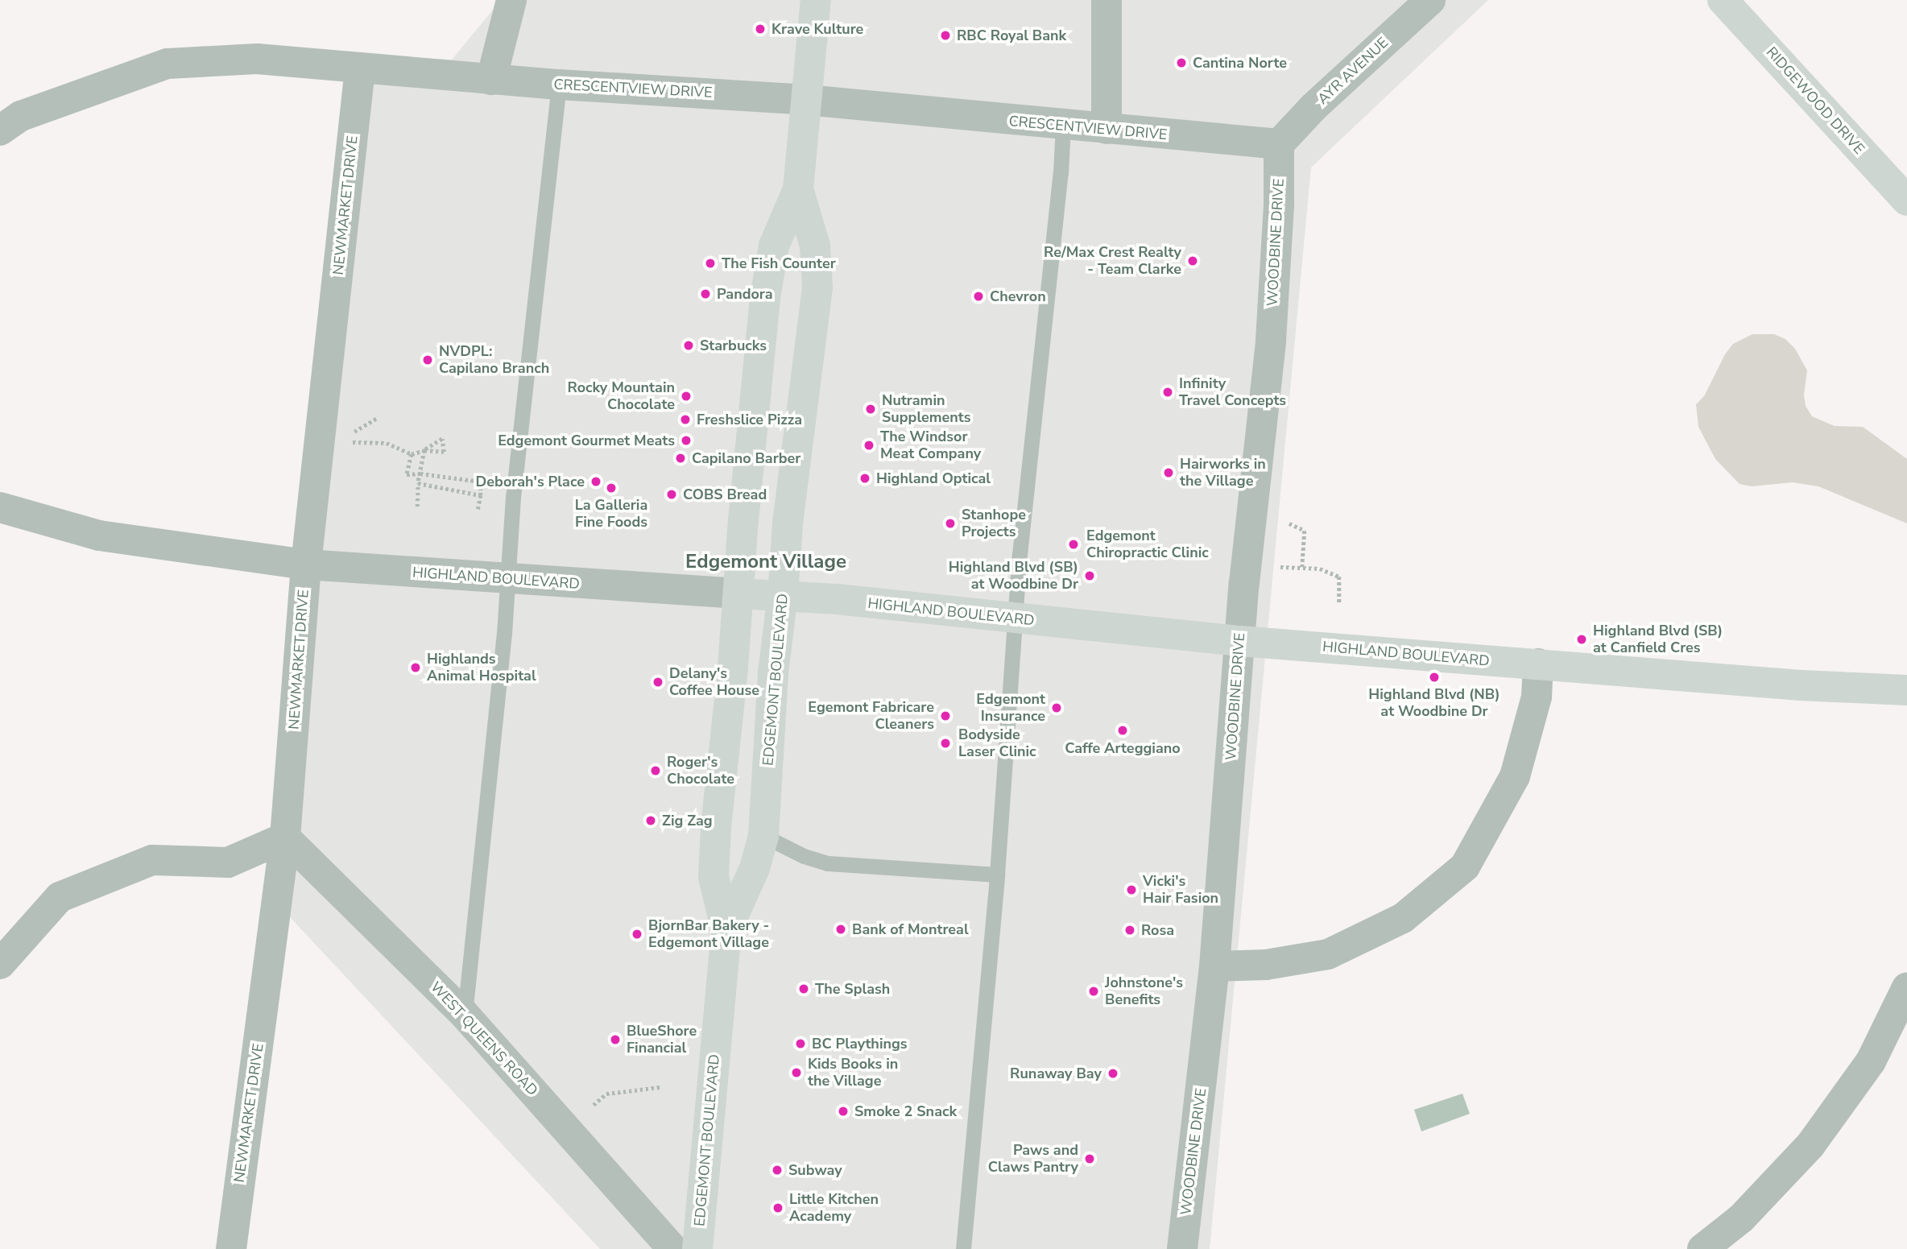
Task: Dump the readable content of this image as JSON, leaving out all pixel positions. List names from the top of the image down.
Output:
{
  "streets": {
    "main road": ["RIDGEWOOD DRIVE", "HIGHLAND BOULEVARD", "EDGEMONT BOULEVARD"],
    "street": [
      "AYR AVENUE",
      "CRESCENTVIEW DRIVE",
      "NEWMARKET DRIVE",
      "WOODBINE DRIVE",
      "WEST QUEENS ROAD"
    ]
  },
  "crossings": [
    ["AYR AVENUE", "CRESCENTVIEW DRIVE"],
    ["AYR AVENUE", "WOODBINE DRIVE"],
    ["CRESCENTVIEW DRIVE", "NEWMARKET DRIVE"],
    ["CRESCENTVIEW DRIVE", "WOODBINE DRIVE"],
    ["CRESCENTVIEW DRIVE", "EDGEMONT BOULEVARD"],
    ["NEWMARKET DRIVE", "HIGHLAND BOULEVARD"],
    ["NEWMARKET DRIVE", "WEST QUEENS ROAD"],
    ["WOODBINE DRIVE", "HIGHLAND BOULEVARD"],
    ["HIGHLAND BOULEVARD", "EDGEMONT BOULEVARD"]
  ],
  "districts": ["Edgemont Village"],
  "places": [
    "Krave Kulture",
    "RBC Royal Bank",
    "Cantina Norte",
    "Re/Max Crest Realty - Team Clarke",
    "The Fish Counter",
    "Pandora",
    "Chevron",
    "Starbucks",
    "NVDPL: Capilano Branch",
    "Infinity Travel Concepts",
    "Rocky Mountain Chocolate",
    "Nutramin Supplements",
    "Freshslice Pizza",
    "Edgemont Gourmet Meats",
    "The Windsor Meat Company",
    "Capilano Barber",
    "Hairworks in the Village",
    "Highland Optical",
    "Deborah's Place",
    "La Galleria Fine Foods",
    "COBS Bread",
    "Stanhope Projects",
    "Edgemont Chiropractic Clinic",
    "Highland Blvd (SB) at Woodbine Dr",
    "Highland Blvd (SB) at Canfield Cres",
    "Highlands Animal Hospital",
    "Highland Blvd (NB) at Woodbine Dr",
    "Delany's Coffee House",
    "Edgemont Insurance",
    "Egemont Fabricare Cleaners",
    "Caffe Arteggiano",
    "Bodyside Laser Clinic",
    "Roger's Chocolate",
    "Zig Zag",
    "Vicki's Hair Fasion",
    "Bank of Montreal",
    "Rosa",
    "BjornBar Bakery - Edgemont Village",
    "The Splash",
    "Johnstone's Benefits",
    "BlueShore Financial",
    "BC Playthings",
    "Kids Books in the Village",
    "Runaway Bay",
    "Smoke 2 Snack",
    "Paws and Claws Pantry",
    "Subway",
    "Little Kitchen Academy"
  ]
}
